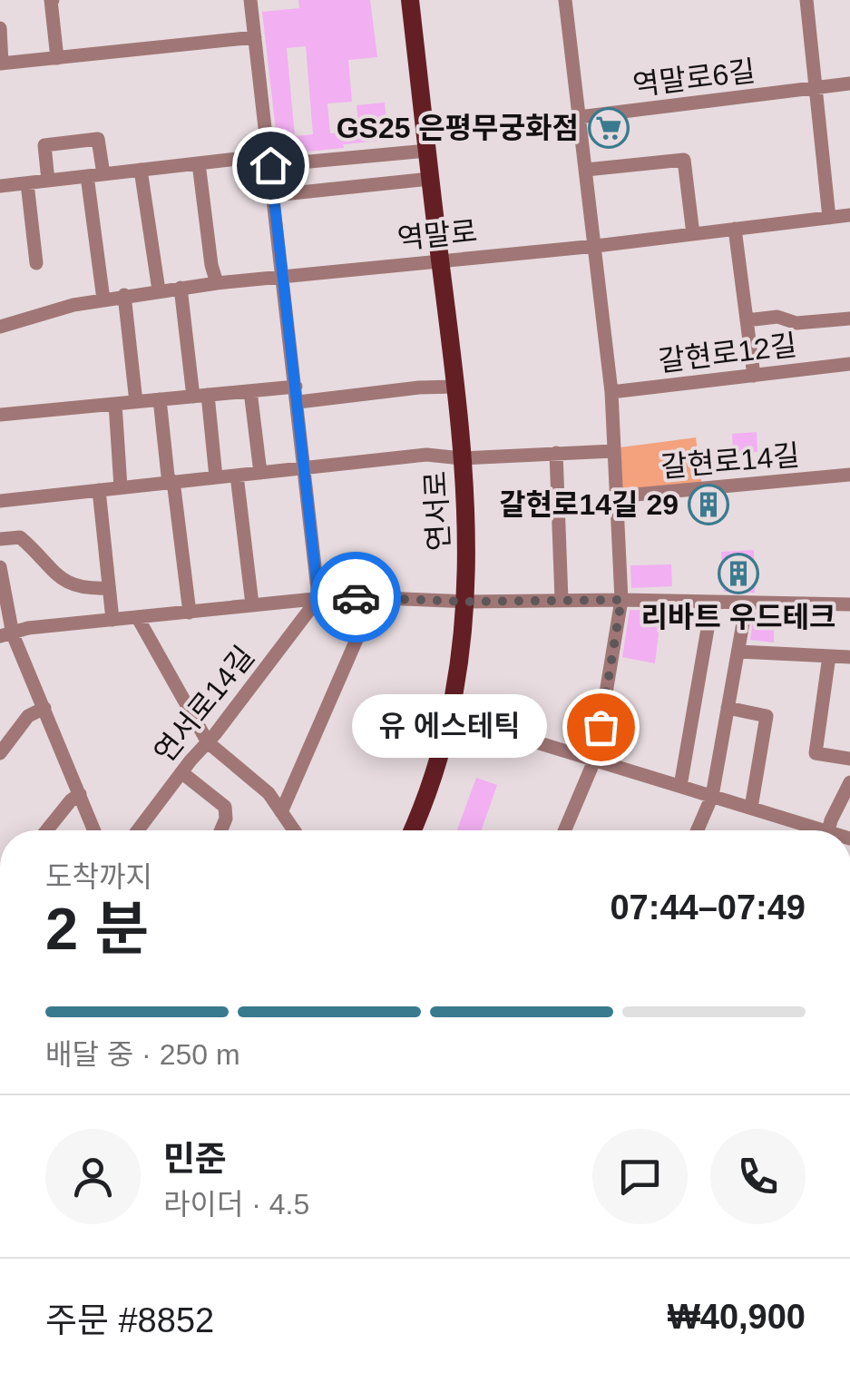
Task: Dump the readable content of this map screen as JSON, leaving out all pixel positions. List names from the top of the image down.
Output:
{
  "streets": {
    "main road": ["연서로"],
    "street": [
      "역말로6길",
      "역말로",
      "갈현로12길",
      "갈현로14길",
      "연서로14길"
    ]
  },
  "crossings": [
    ["역말로", "연서로"]
  ],
  "places": {
    "supermarket": ["GS25 은평무궁화점"],
    "building": ["갈현로14길 29", "리바트 우드테크"],
    "other": ["유 에스테틱"]
  },
  "page": {
    "bubble": "유 에스테틱",
    "heading": ["2 분", "도착까지", "07:44–07:49"],
    "panel": [
      "민준",
      "라이더 · 4.5",
      "주문 #8852",
      "₩40,900"
    ],
    "bar": "배달 중 · 250 m"
  }
}
